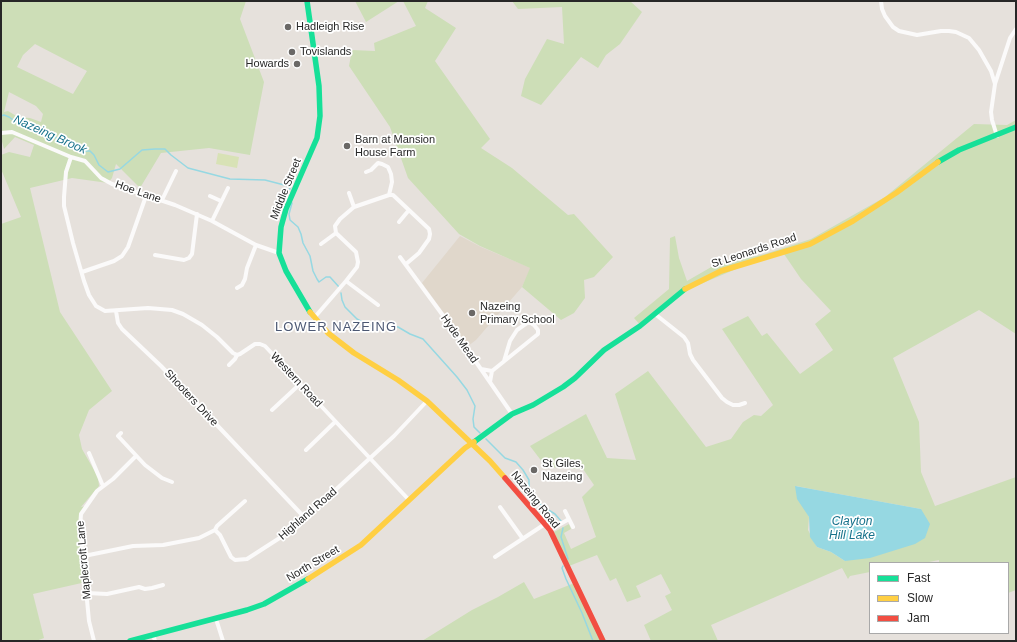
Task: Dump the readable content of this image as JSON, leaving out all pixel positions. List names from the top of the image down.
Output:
{
  "streets": {
    "street": [
      "Middle Street",
      "Hoe Lane",
      "St Leonards Road",
      "Hyde Mead",
      "Western Road",
      "Shooters Drive",
      "Nazeing Road",
      "Highland Road",
      "Maplecroft Lane",
      "North Street"
    ]
  },
  "crossings": [
    ["Middle Street", "Hoe Lane"],
    ["Middle Street", "St Leonards Road"],
    ["Middle Street", "Nazeing Road"],
    ["Middle Street", "Highland Road"],
    ["Middle Street", "North Street"],
    ["St Leonards Road", "Hyde Mead"],
    ["St Leonards Road", "Nazeing Road"],
    ["St Leonards Road", "North Street"],
    ["Western Road", "Highland Road"],
    ["Western Road", "North Street"],
    ["Shooters Drive", "Highland Road"],
    ["Nazeing Road", "North Street"]
  ],
  "districts": ["LOWER NAZEING"],
  "water": ["Nazeing Brook", "Clayton Hill Lake"],
  "places": [
    "Hadleigh Rise",
    "Tovislands",
    "Howards",
    "Barn at Mansion House Farm",
    "Nazeing Primary School",
    "St Giles, Nazeing"
  ],
  "legend": ["Fast", "Slow", "Jam"]
}
